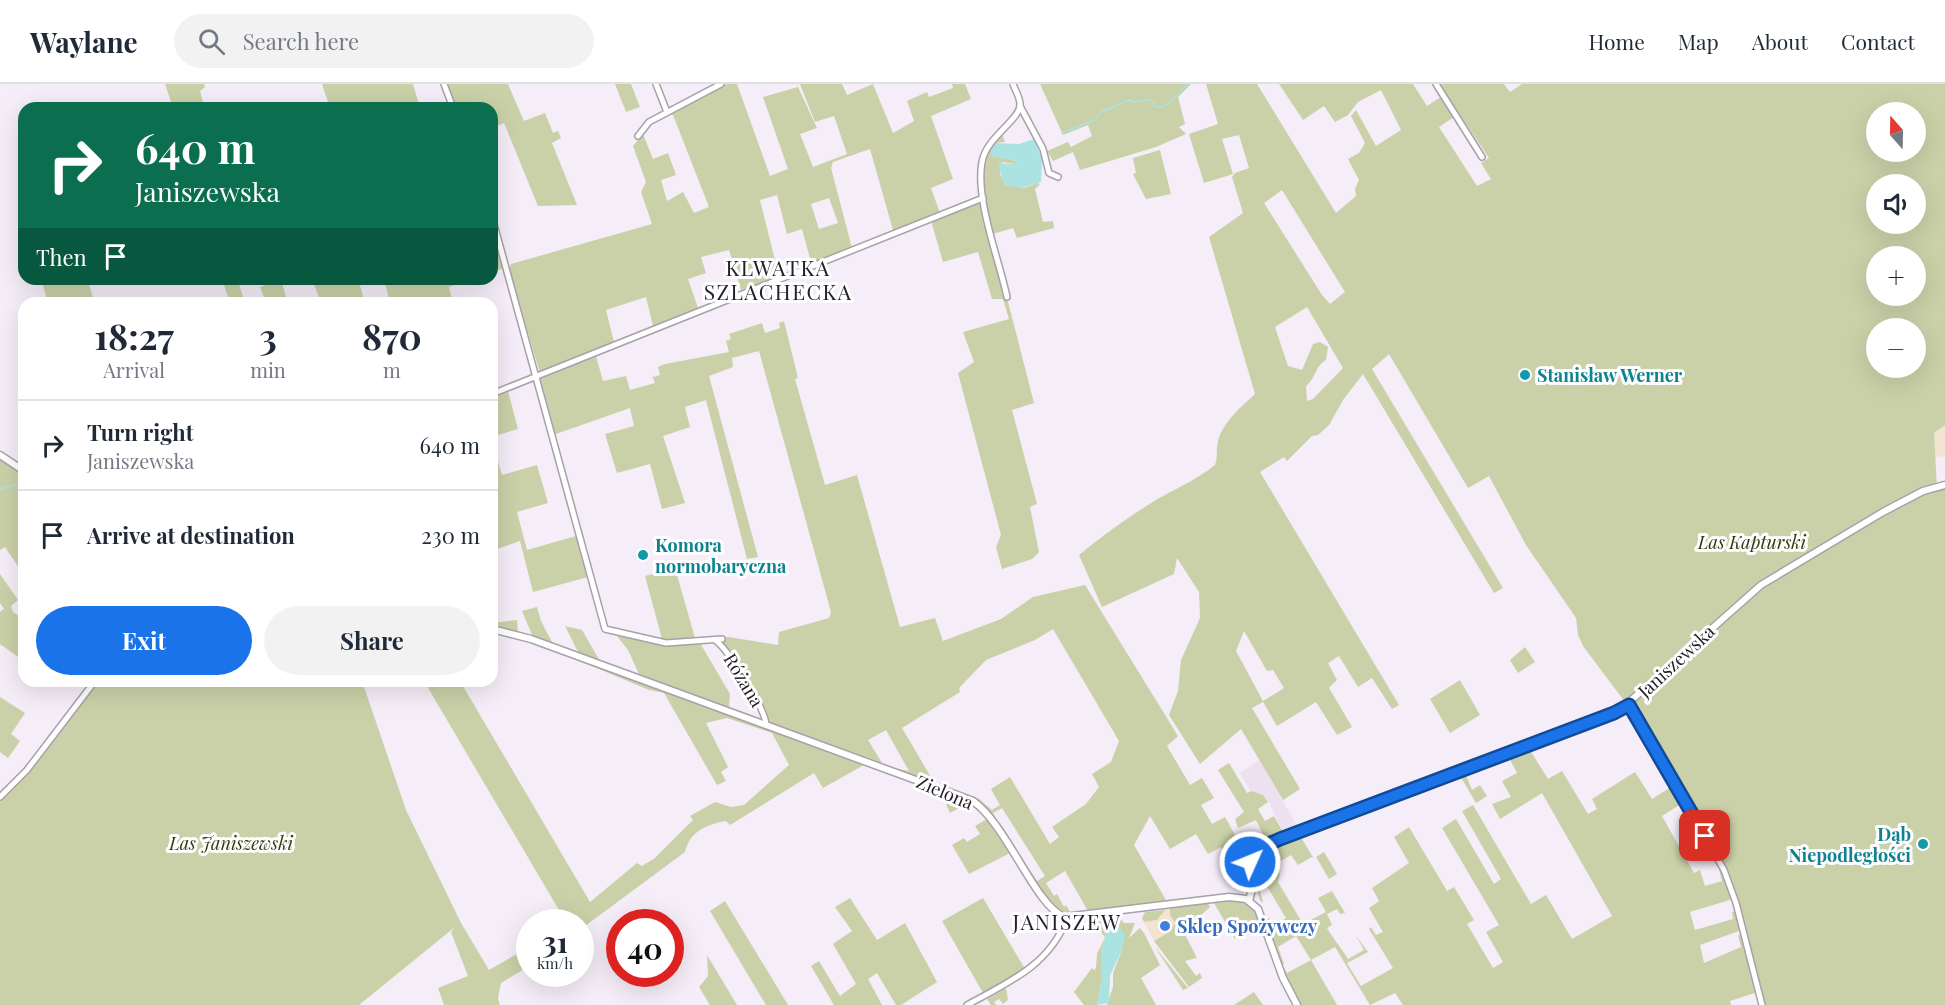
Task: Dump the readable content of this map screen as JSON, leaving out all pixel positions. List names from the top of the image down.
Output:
{
  "streets": {
    "street": ["Janiszewska", "Różana", "Zielona"]
  },
  "crossings": [
    ["Różana", "Zielona"]
  ],
  "districts": ["KLWATKA SZLACHECKA", "JANISZEW"],
  "parks": ["Las Kapturski", "Las Janiszewski"],
  "places": [
    "Stanisław Werner",
    "Komora normobaryczna",
    "Dąb Niepodległości",
    "Sklep Spożywczy"
  ],
  "north": "top",
  "page": {
    "header": "Waylane",
    "search": "Search here",
    "nav": [
      "Home",
      "Map",
      "About",
      "Contact"
    ],
    "map_buttons": ["+", "−"],
    "turn": ["640 m", "Janiszewska"],
    "then": "Then",
    "eta": [
      "18:27",
      "Arrival",
      "3",
      "min",
      "870",
      "m"
    ],
    "list": [
      {
        "name": "Turn right",
        "note": "Janiszewska",
        "value": "640 m"
      },
      {
        "name": "Arrive at destination",
        "value": "230 m"
      }
    ],
    "buttons": ["Exit", "Share"],
    "speed": "31 km/h",
    "limit": "40"
  }
}
